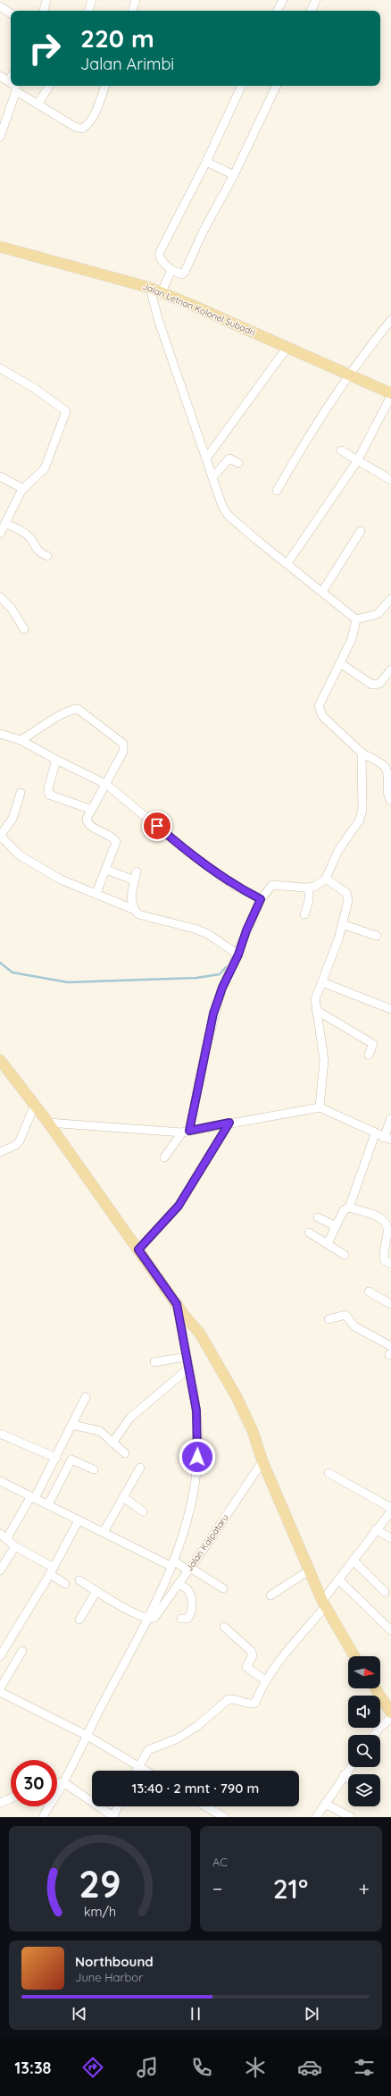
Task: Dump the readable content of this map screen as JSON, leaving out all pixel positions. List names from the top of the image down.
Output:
{
  "streets": {
    "main road": ["Jalan Letnan Kolonel Subadri"],
    "street": ["Jalan Kalpataru"]
  },
  "north": "right",
  "page": {
    "turn": ["220 m", "Jalan Arimbi"],
    "limit": "30",
    "trip": "13:40 · 2 mnt · 790 m",
    "tile": "AC",
    "heat": ["−", "21°", "+"],
    "song": ["Northbound", "June Harbor"],
    "tabs": "13:38",
    "gauge": ["29", "km/h"]
  }
}
